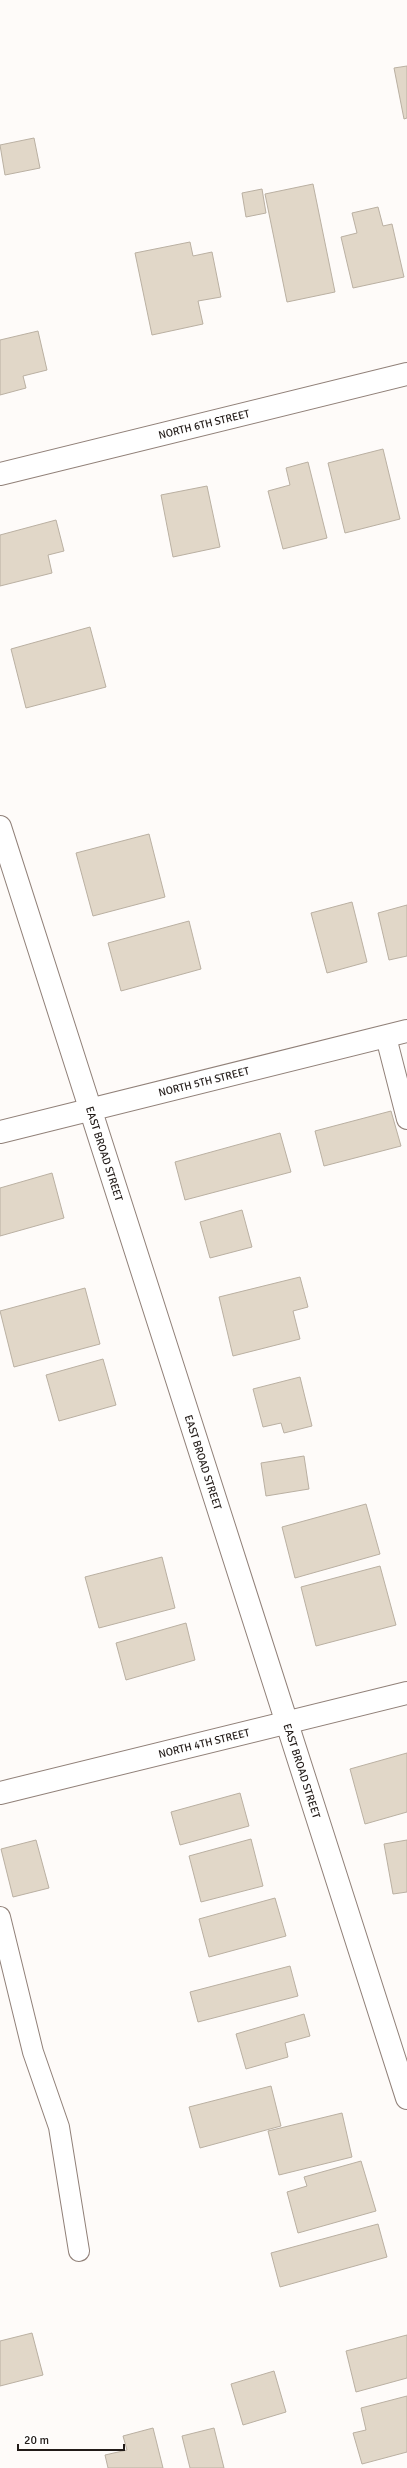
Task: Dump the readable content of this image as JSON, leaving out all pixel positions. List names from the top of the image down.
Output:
{
  "streets": {
    "main road": [
      "NORTH 6TH STREET",
      "NORTH 5TH STREET",
      "EAST BROAD STREET",
      "NORTH 4TH STREET"
    ]
  },
  "crossings": [
    ["NORTH 5TH STREET", "EAST BROAD STREET"],
    ["EAST BROAD STREET", "NORTH 4TH STREET"]
  ],
  "scale_bar": "20 m"
}
